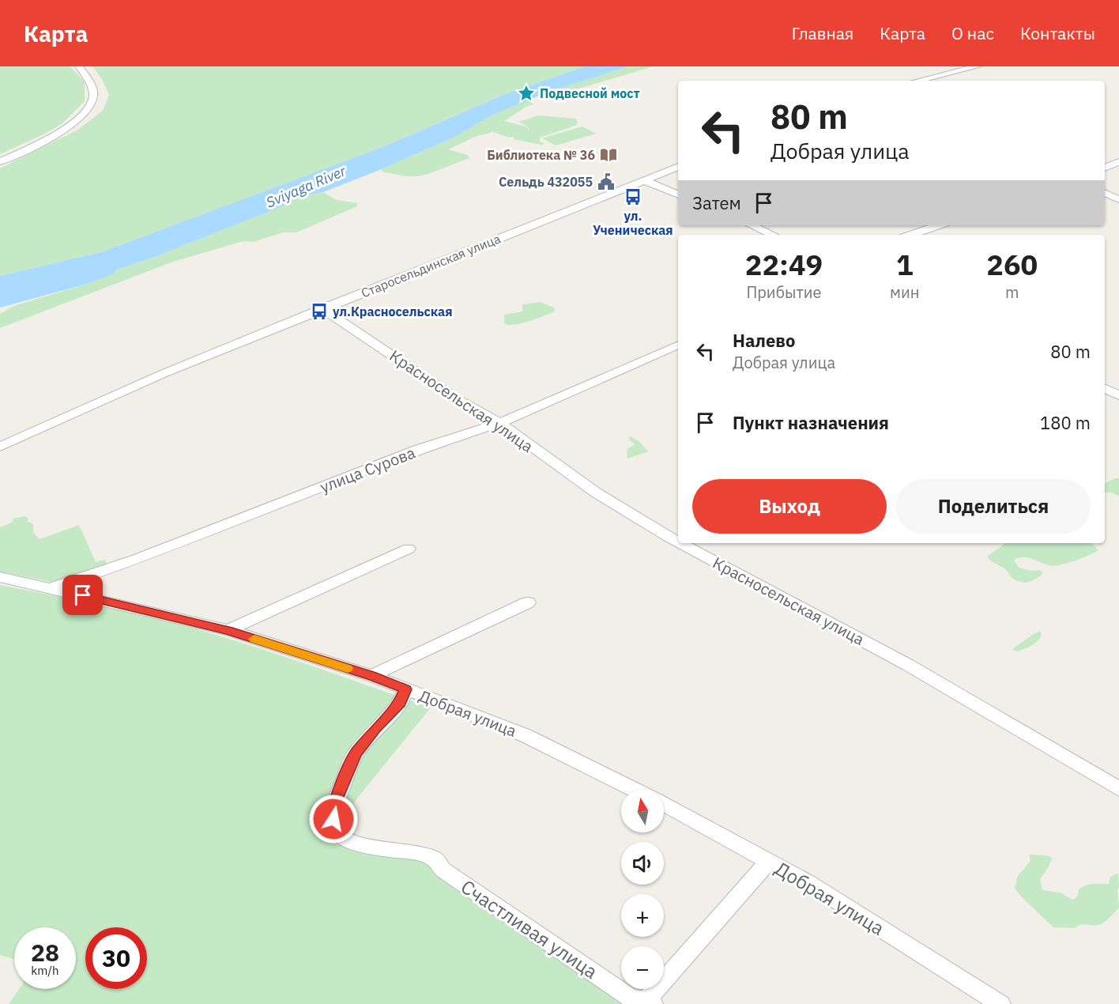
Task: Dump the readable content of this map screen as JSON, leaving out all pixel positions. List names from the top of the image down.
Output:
{
  "streets": {
    "street": [
      "Старосельдинская улица",
      "Красносельская улица",
      "улица Сурова",
      "Добрая улица",
      "Счастливая улица"
    ]
  },
  "crossings": [
    ["Старосельдинская улица", "Красносельская улица"],
    ["Красносельская улица", "улица Сурова"],
    ["улица Сурова", "Добрая улица"],
    ["Добрая улица", "Счастливая улица"]
  ],
  "water": ["Sviyaga River"],
  "places": {
    "place": ["Подвесной мост"],
    "library": ["Библиотека № 36"],
    "public building": ["Сельдь 432055"],
    "bus stop": ["ул. Ученическая", "ул.Красносельская"]
  },
  "north": "top",
  "page": {
    "header": "Карта",
    "nav": [
      "Главная",
      "Карта",
      "О нас",
      "Контакты"
    ],
    "turn": ["80 m", "Добрая улица"],
    "then": "Затем",
    "eta": [
      "22:49",
      "Прибытие",
      "1",
      "мин",
      "260",
      "m"
    ],
    "list": [
      {
        "name": "Налево",
        "note": "Добрая улица",
        "value": "80 m"
      },
      {
        "name": "Пункт назначения",
        "value": "180 m"
      }
    ],
    "buttons": ["Выход", "Поделиться"],
    "map_buttons": ["+", "−"],
    "speed": "28 km/h",
    "limit": "30"
  }
}
